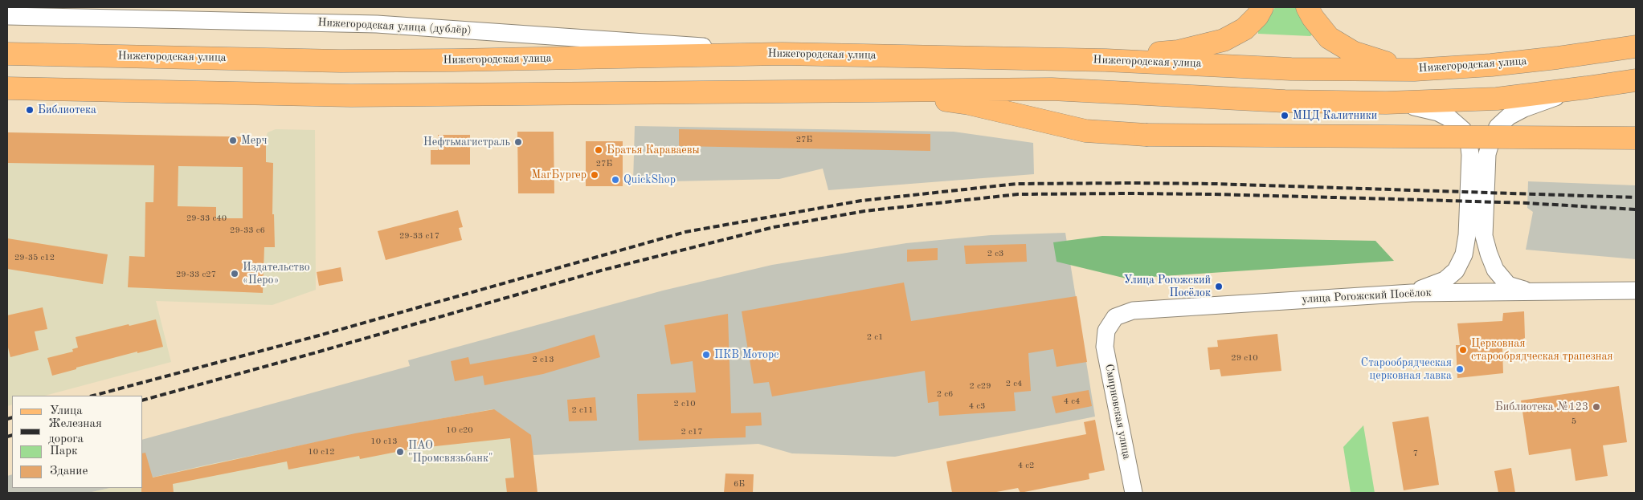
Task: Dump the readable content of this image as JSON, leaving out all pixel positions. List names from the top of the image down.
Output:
{
  "streets": {
    "main road": ["Нижегородская улица"],
    "street": ["Нижегородская улица (дублёр)", "улица Рогожский Посёлок", "Смирновская улица"]
  },
  "crossings": [
    ["Нижегородская улица (дублёр)", "Нижегородская улица"],
    ["улица Рогожский Посёлок", "Смирновская улица"]
  ],
  "places": [
    "Библиотека",
    "МЦД Калитники",
    "Мерч",
    "Нефтьмагистраль",
    "Братья Караваевы",
    "МагБургер",
    "QuickShop",
    "Издательство «Перо»",
    "Улица Рогожский Посёлок",
    "Церковная старообрядческая трапезная",
    "ПКВ Моторс",
    "Старообрядческая церковная лавка",
    "Библиотека №123",
    "ПАО \"Промсвязьбанк\""
  ],
  "house_numbers": [
    "27Б",
    "27Б",
    "29-33 с40",
    "29-33 с6",
    "29-33 с17",
    "2 с3",
    "29-35 с12",
    "29-33 с27",
    "2 с1",
    "29 с10",
    "2 с13",
    "2 с4",
    "2 с29",
    "2 с6",
    "4 с4",
    "2 с10",
    "4 с3",
    "2 с11",
    "5",
    "10 с20",
    "2 с17",
    "10 с13",
    "10 с12",
    "7",
    "4 с2",
    "6Б"
  ],
  "legend": [
    "Улица",
    "Железная дорога",
    "Парк",
    "Здание"
  ]
}
